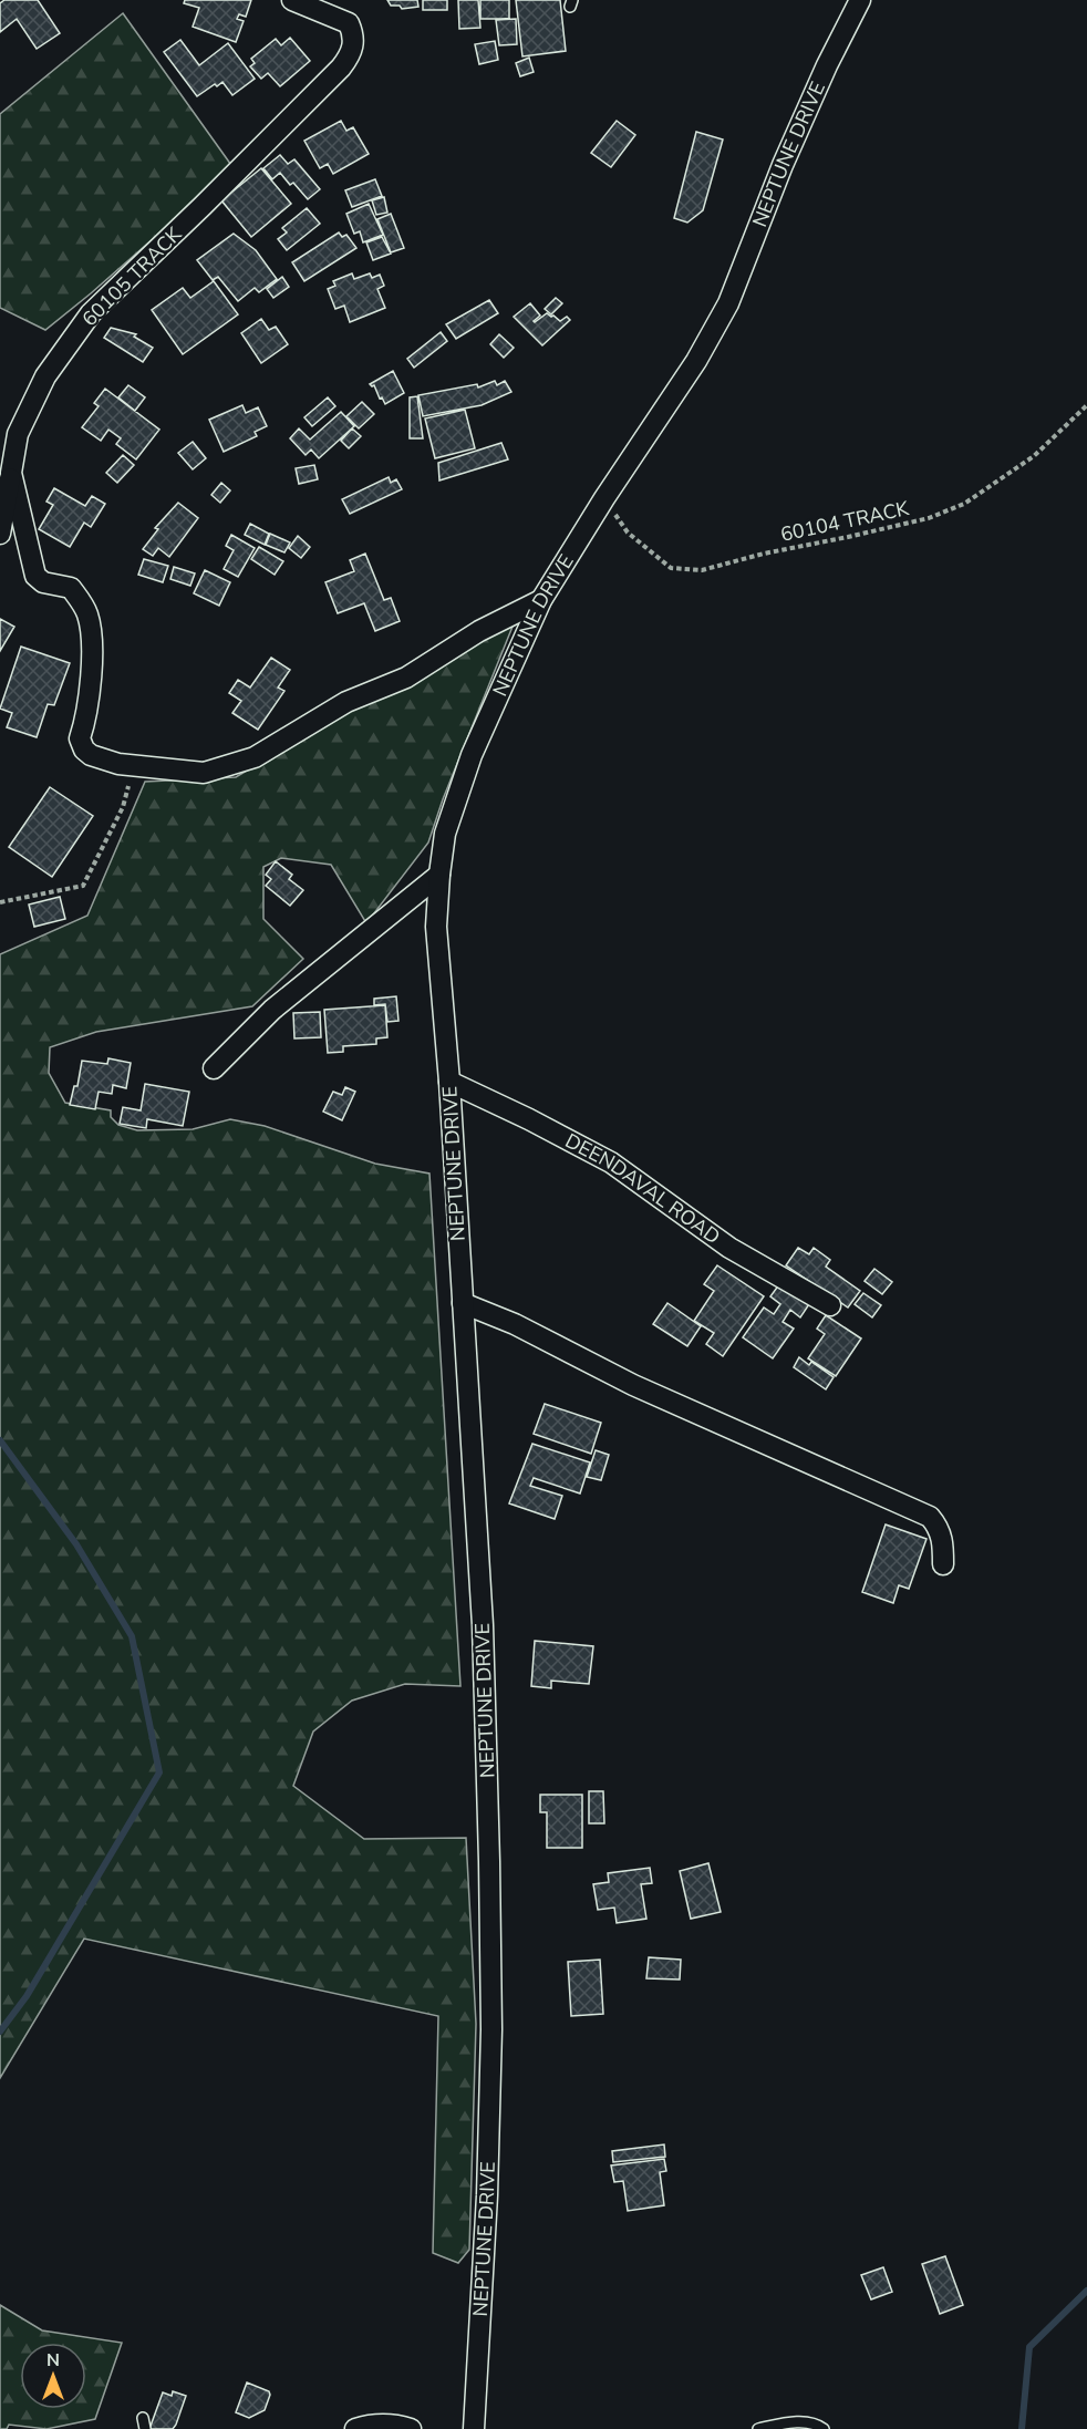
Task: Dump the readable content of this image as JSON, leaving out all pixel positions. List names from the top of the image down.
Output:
{
  "streets": {
    "street": ["NEPTUNE DRIVE", "60105 TRACK", "DEENDAVAL ROAD"],
    "path": ["60104 TRACK"]
  },
  "crossings": [
    ["NEPTUNE DRIVE", "60105 TRACK"],
    ["NEPTUNE DRIVE", "60104 TRACK"],
    ["NEPTUNE DRIVE", "DEENDAVAL ROAD"]
  ],
  "north": "top"
}
